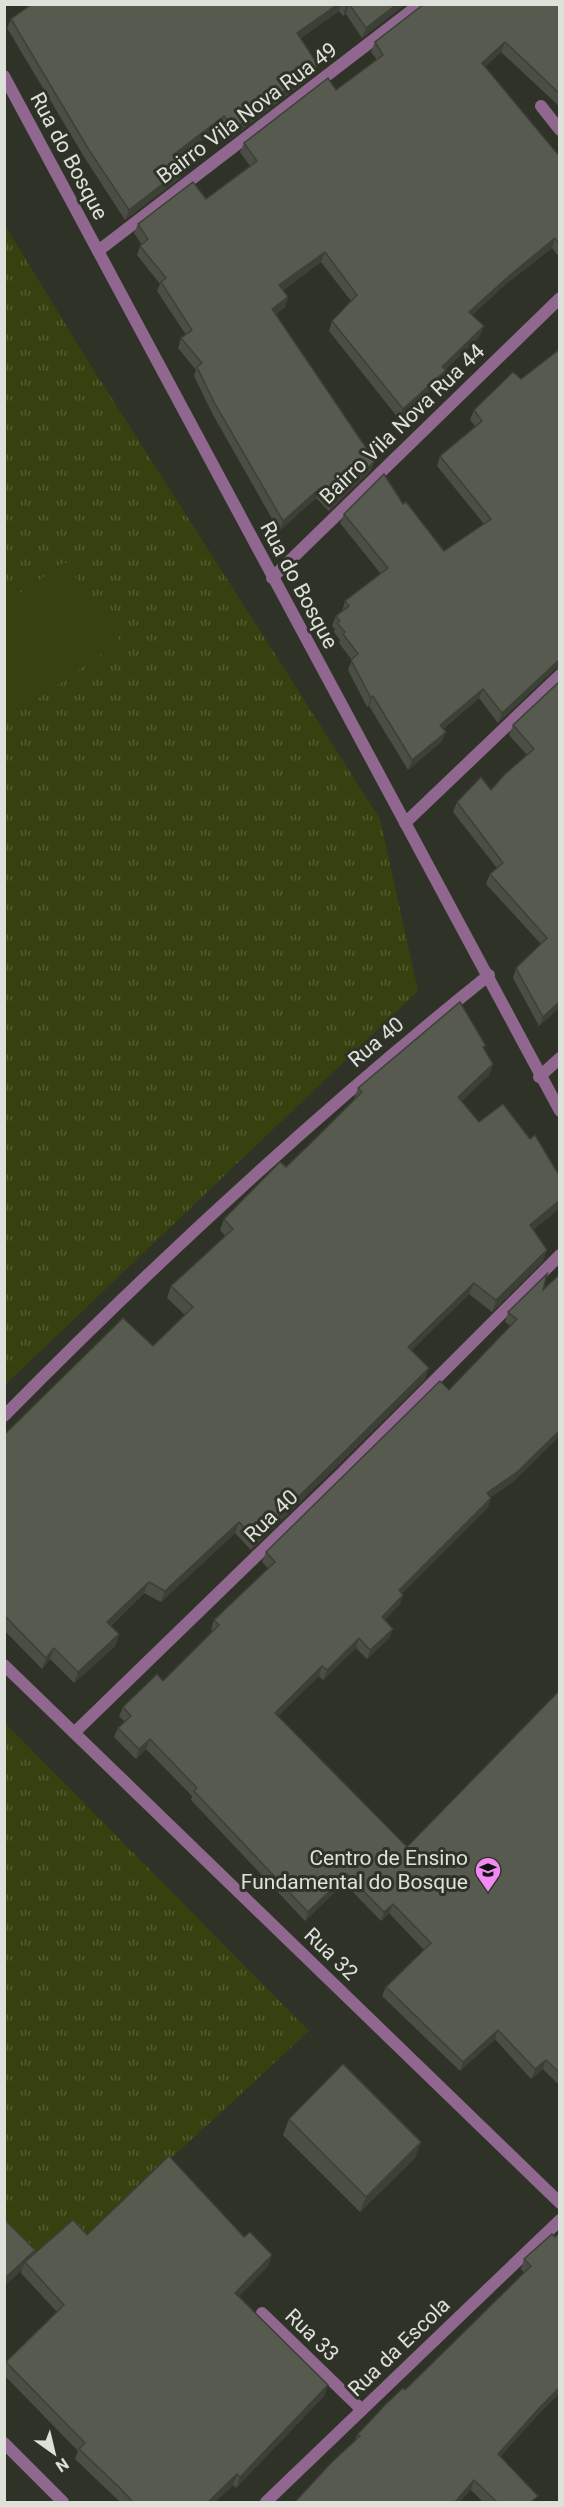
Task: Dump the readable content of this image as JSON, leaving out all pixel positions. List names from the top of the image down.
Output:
{
  "streets": {
    "street": [
      "Bairro Vila Nova Rua 49",
      "Rua do Bosque",
      "Bairro Vila Nova Rua 44",
      "Rua 40",
      "Rua 32",
      "Rua 33",
      "Rua da Escola"
    ]
  },
  "crossings": [
    ["Bairro Vila Nova Rua 49", "Rua do Bosque"],
    ["Rua do Bosque", "Bairro Vila Nova Rua 44"],
    ["Rua do Bosque", "Rua 40"],
    ["Rua 40", "Rua 32"],
    ["Rua 33", "Rua da Escola"]
  ],
  "places": {
    "school or university": ["Centro de Ensino Fundamental do Bosque"]
  },
  "north": "bottom right"
}
